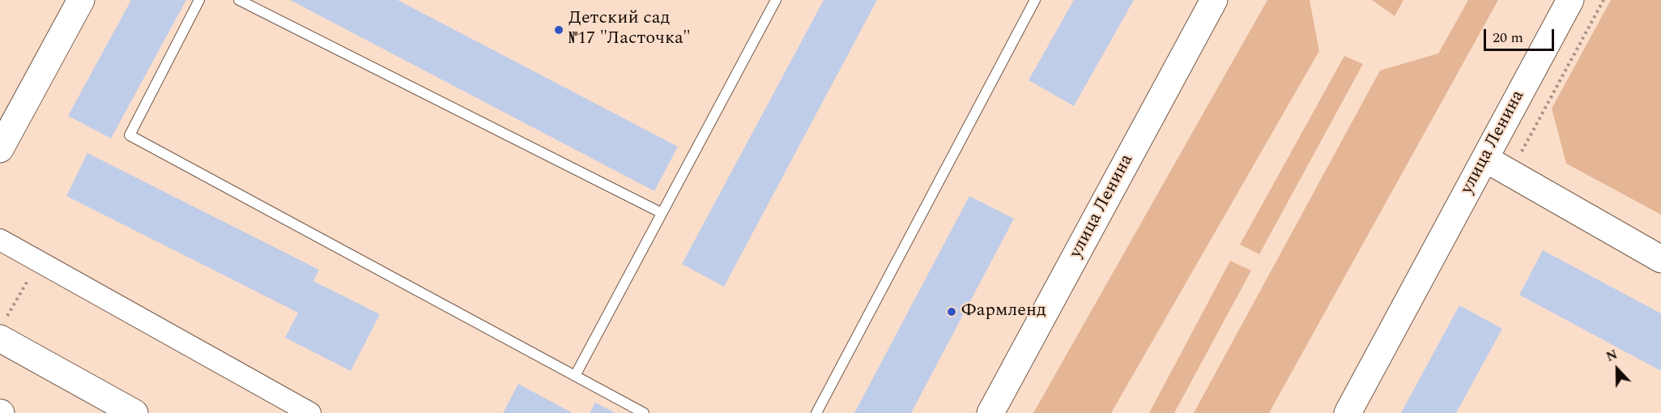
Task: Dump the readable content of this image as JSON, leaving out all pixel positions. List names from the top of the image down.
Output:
{
  "streets": {
    "main road": ["улица Ленина"]
  },
  "places": ["Детский сад №17 \"Ласточка\"", "Фармленд"],
  "scale_bar": "20 m",
  "north": "top"
}
